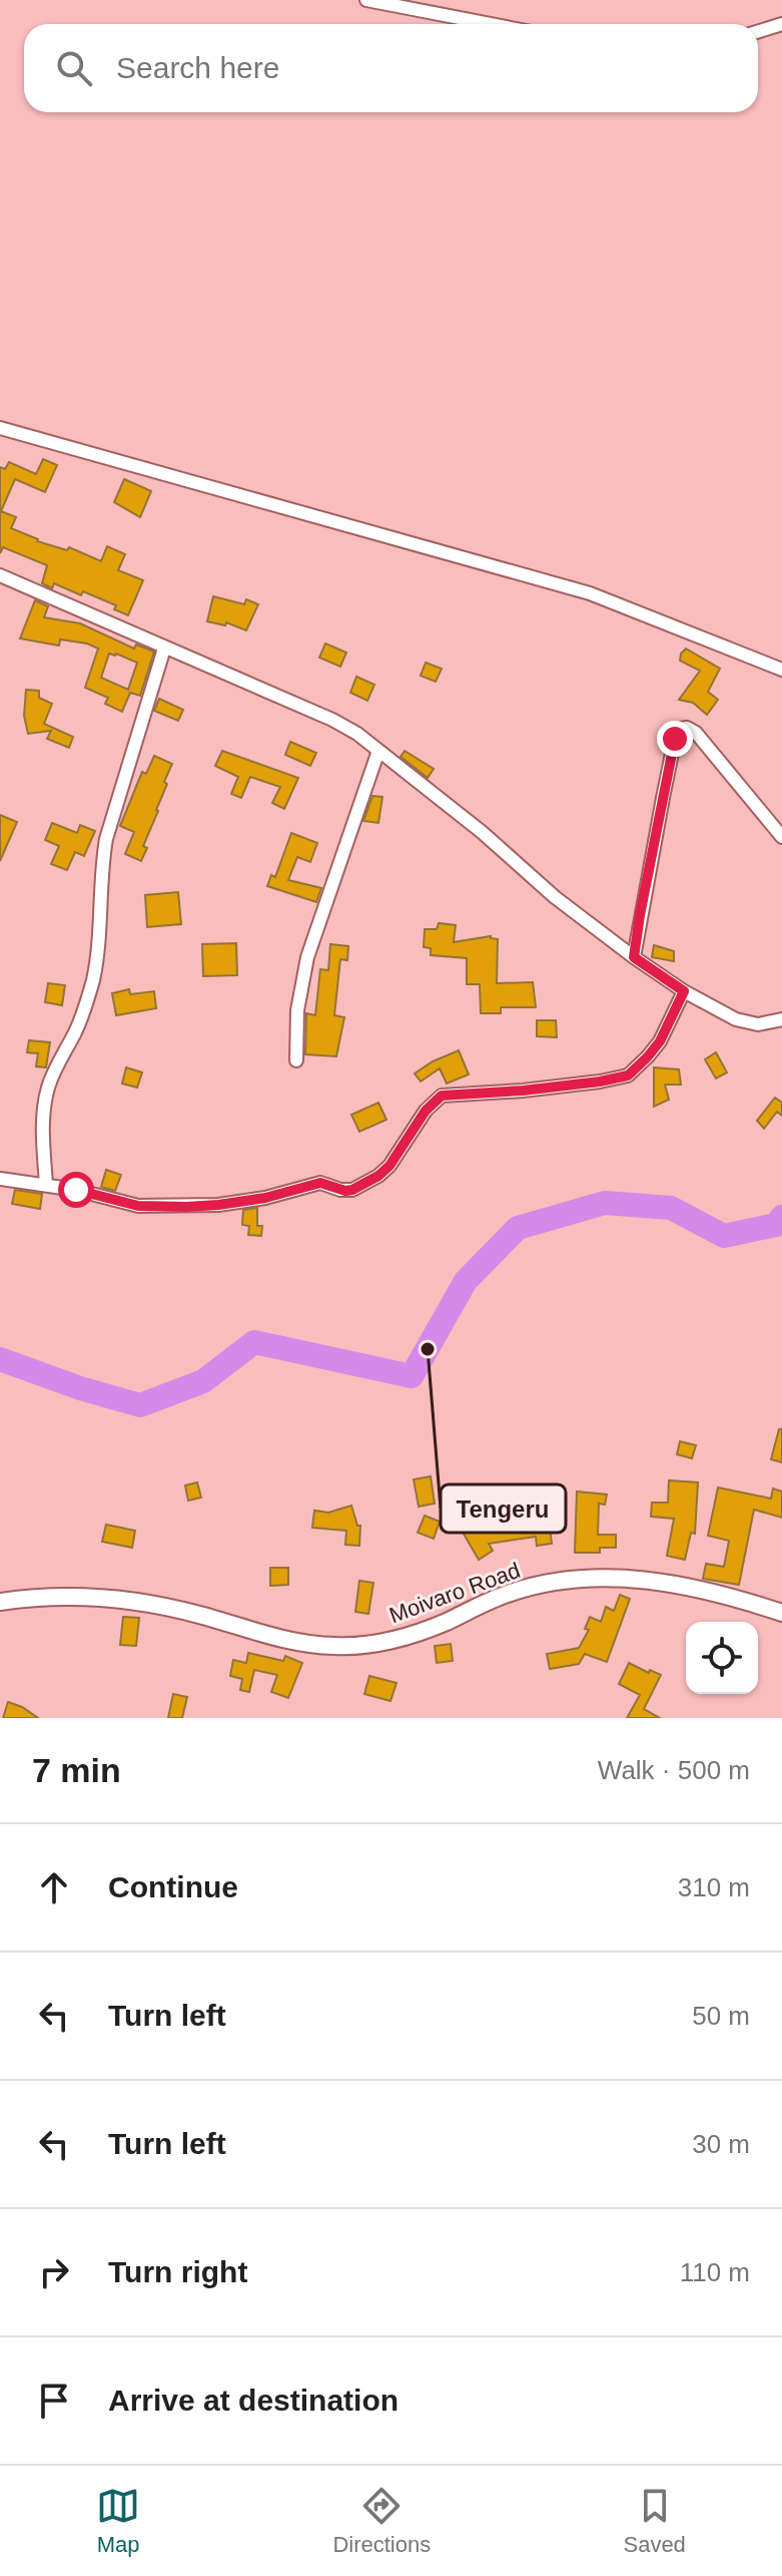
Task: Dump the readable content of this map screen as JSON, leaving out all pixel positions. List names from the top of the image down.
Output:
{
  "streets": {
    "street": ["Moivaro Road"]
  },
  "places": ["Tengeru"],
  "page": {
    "search": "Search here",
    "heading": ["7 min", "Walk · 500 m"],
    "list": [
      ["Continue", "310 m"],
      ["Turn left", "50 m"],
      ["Turn left", "30 m"],
      ["Turn right", "110 m"],
      "Arrive at destination"
    ],
    "nav": ["Map", "Directions", "Saved"]
  }
}
